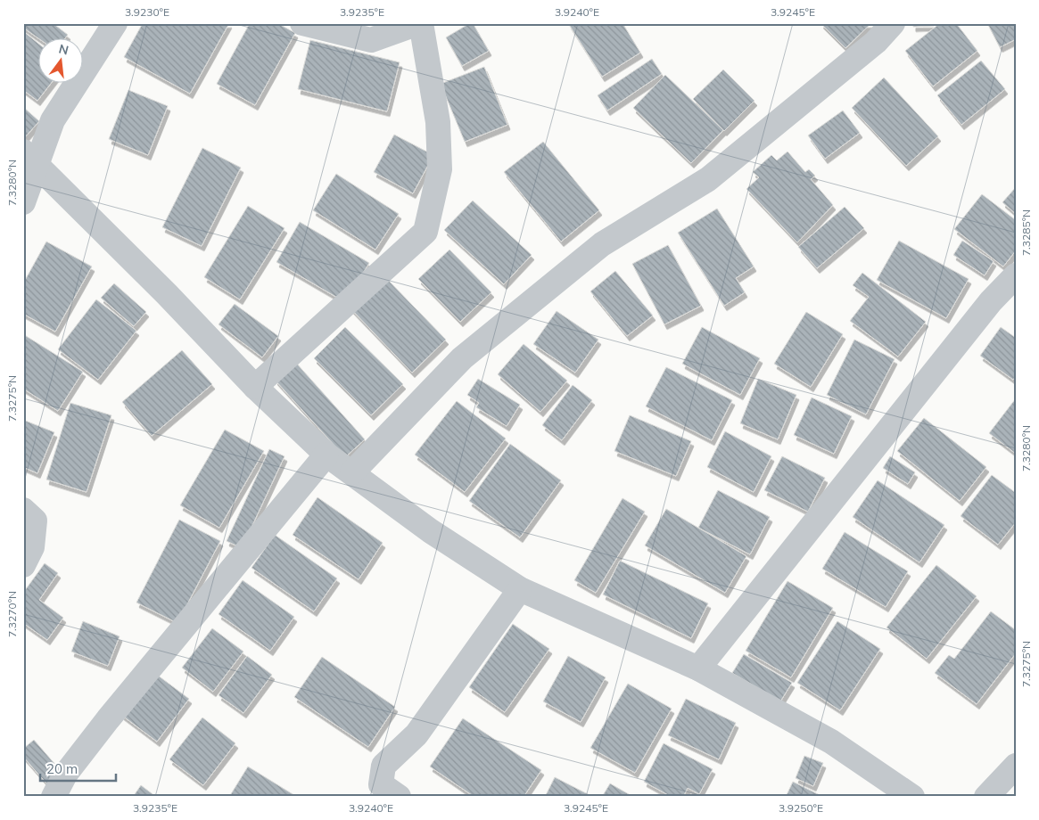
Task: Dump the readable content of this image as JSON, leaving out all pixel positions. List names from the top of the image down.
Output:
{
  "scale_bar": "20 m",
  "north": "top",
  "coordinates": [
    "3.9230°E",
    "3.9235°E",
    "3.9240°E",
    "3.9245°E",
    "7.3280°N",
    "7.3285°N",
    "7.3275°N",
    "7.3270°N",
    "3.9250°E"
  ]
}
